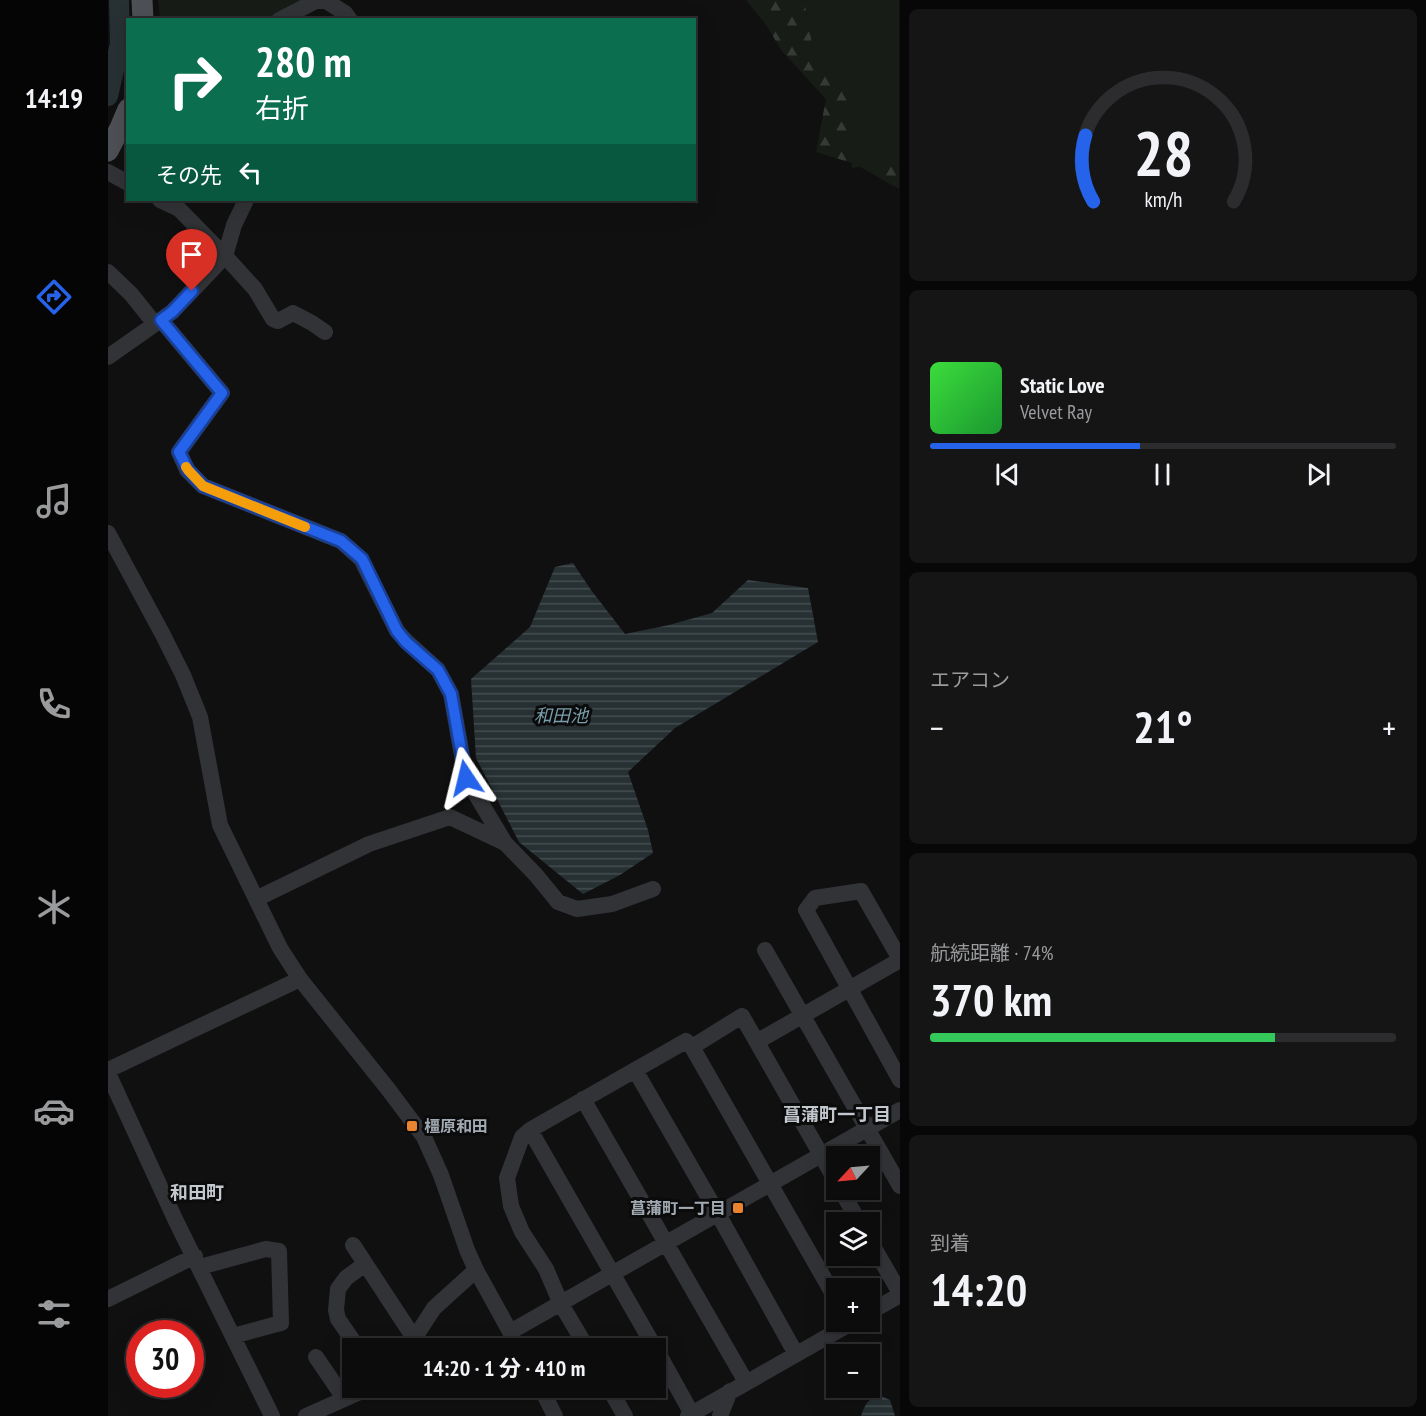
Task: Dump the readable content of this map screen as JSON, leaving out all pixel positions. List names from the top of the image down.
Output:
{
  "districts": ["菖蒲町一丁目", "和田町"],
  "water": ["和田池"],
  "places": {
    "transit": ["橿原和田", "菖蒲町一丁目"]
  },
  "north": "bottom left",
  "page": {
    "tabs": "14:19",
    "turn": ["280 m", "右折"],
    "then": "その先",
    "song": ["Static Love", "Velvet Ray"],
    "tile": [
      "エアコン",
      ["航続距離 · 74%", "370 km"],
      ["到着", "14:20"]
    ],
    "heat": ["−", "21°", "+"],
    "map_buttons": ["+", "−"],
    "limit": "30",
    "trip": "14:20 · 1 分 · 410 m",
    "gauge": ["28", "km/h"]
  }
}
